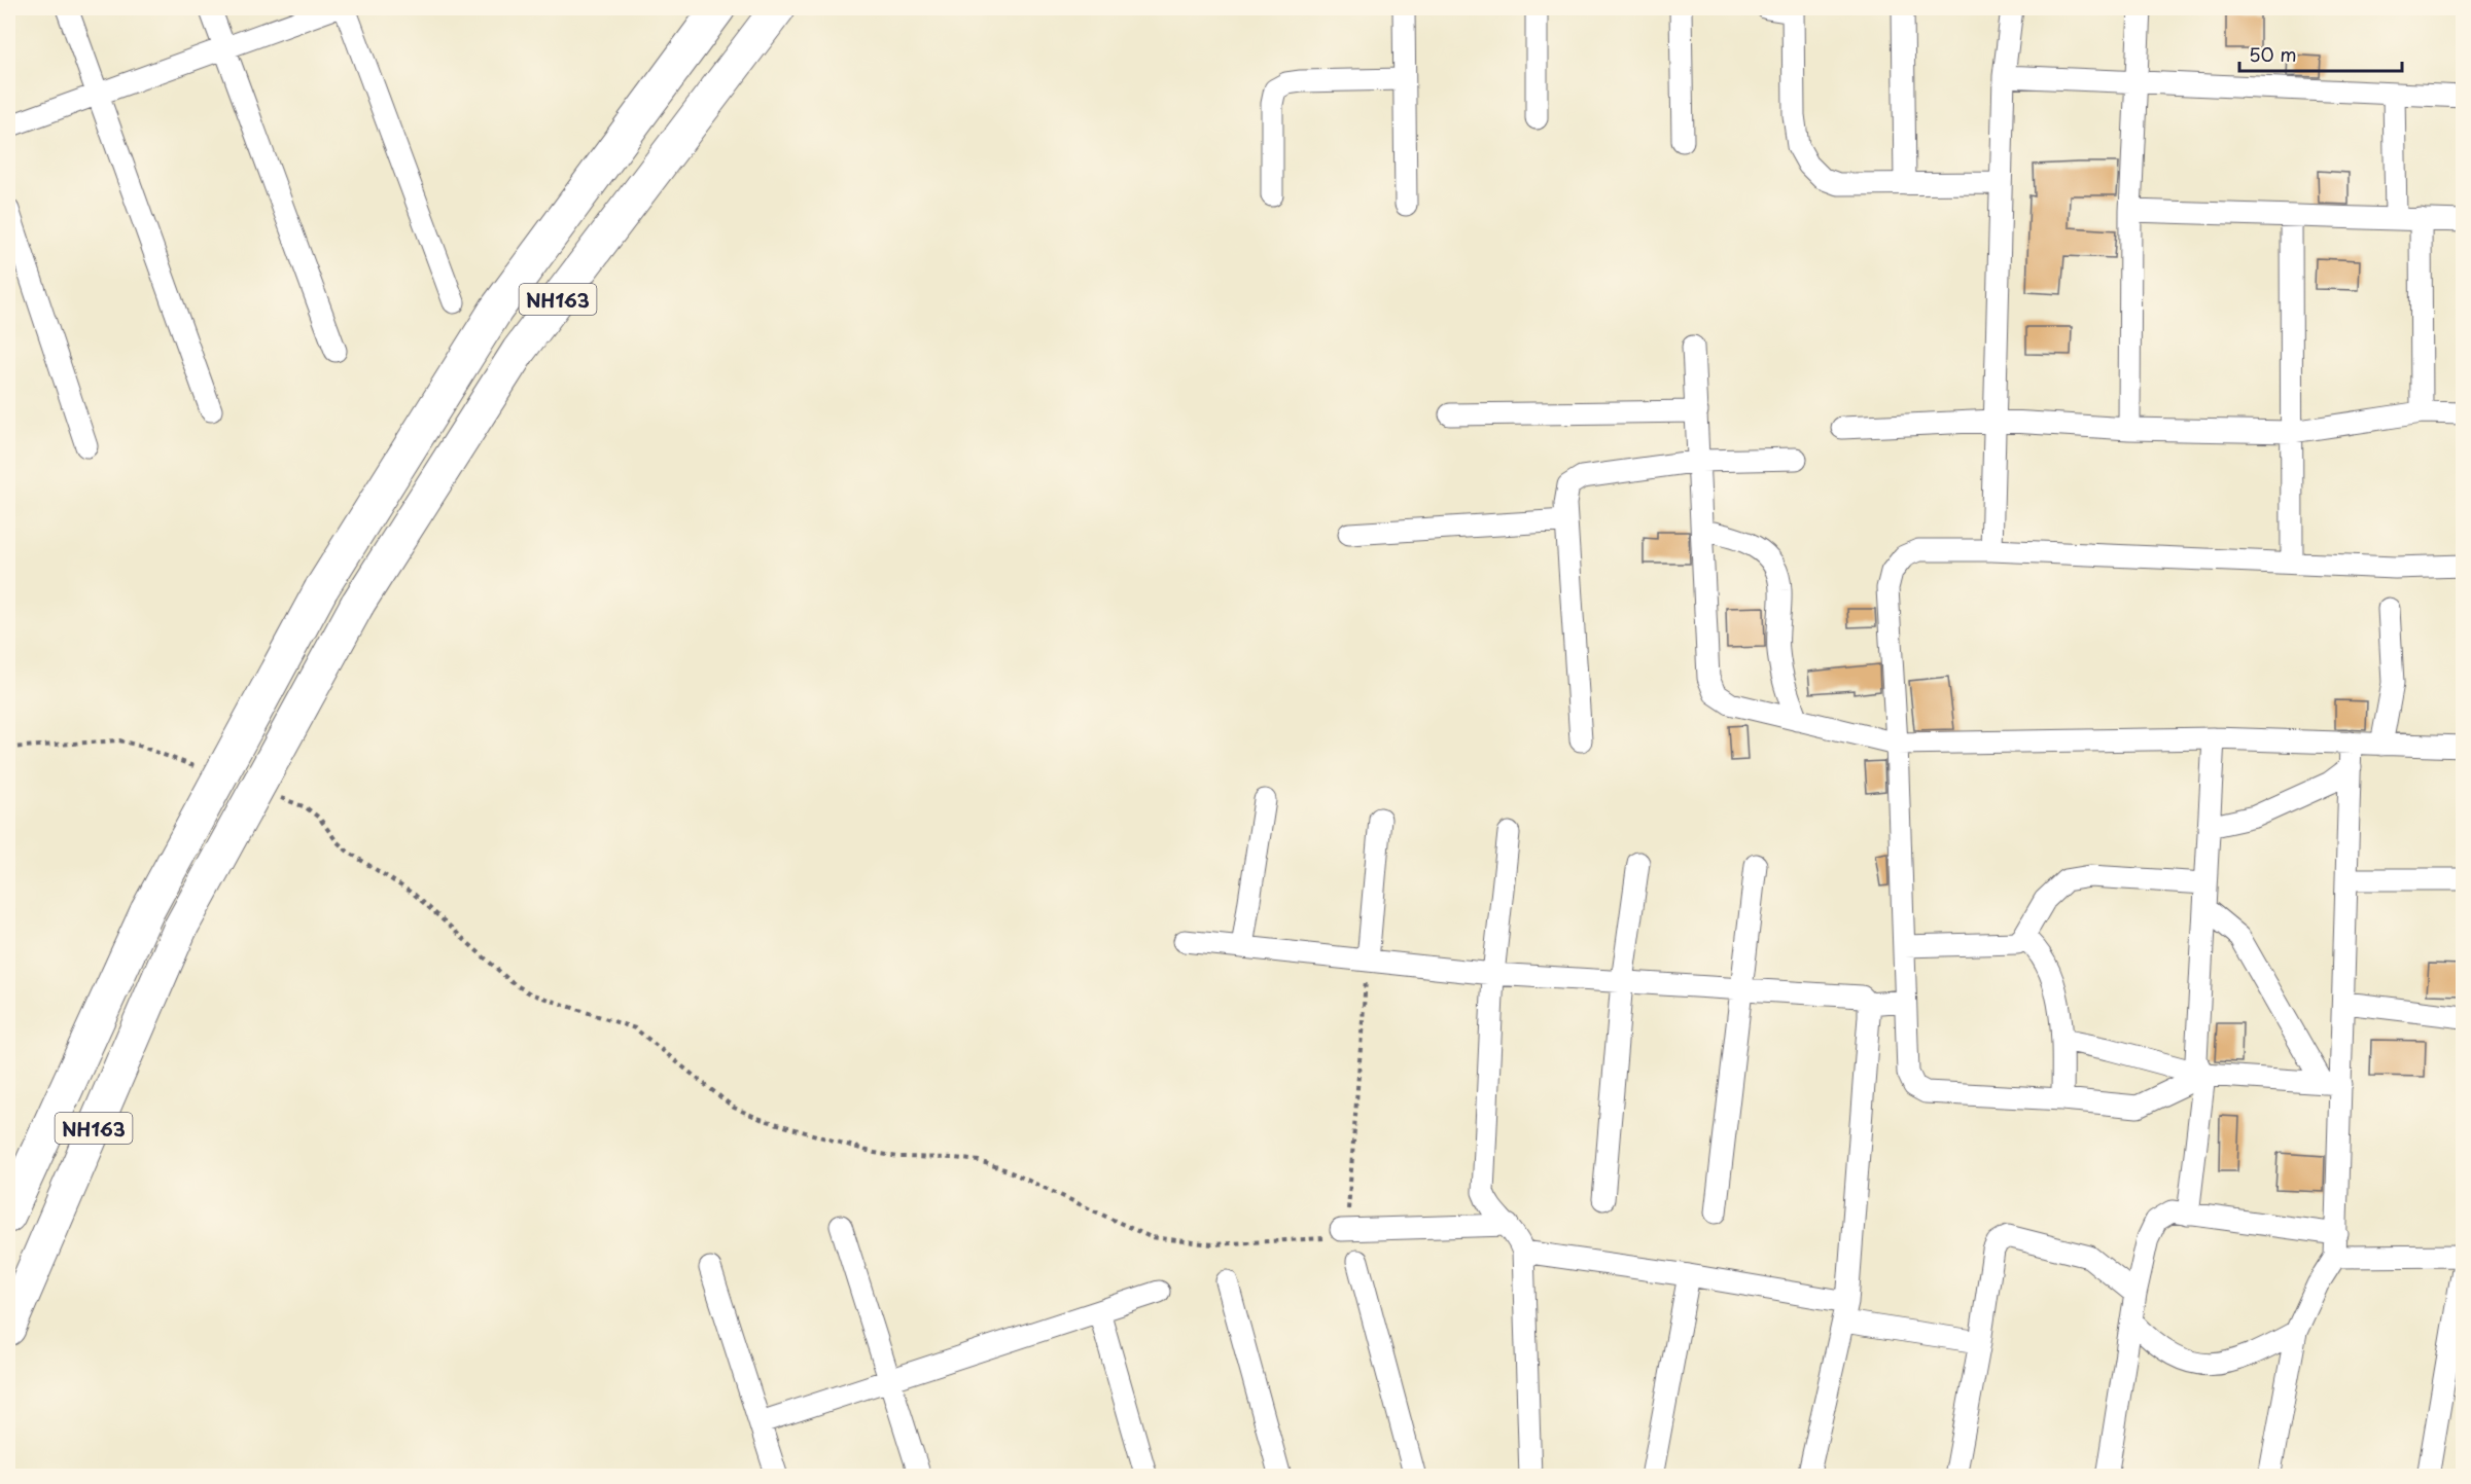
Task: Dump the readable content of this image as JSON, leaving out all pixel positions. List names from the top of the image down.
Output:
{
  "streets": {
    "highway": ["NH163"]
  },
  "scale_bar": "50 m"
}
